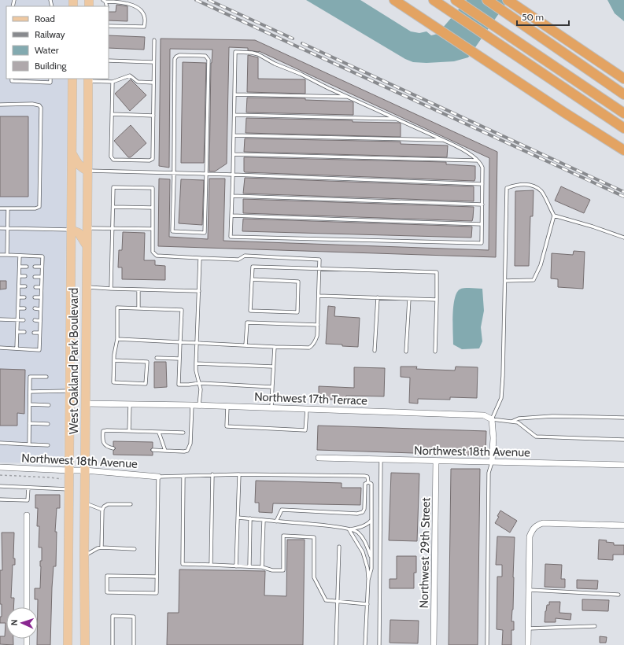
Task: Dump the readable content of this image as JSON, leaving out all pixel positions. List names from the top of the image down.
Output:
{
  "streets": {
    "main road": ["West Oakland Park Boulevard"],
    "street": ["Northwest 17th Terrace", "Northwest 18th Avenue", "Northwest 29th Street"]
  },
  "crossings": [
    ["West Oakland Park Boulevard", "Northwest 17th Terrace"],
    ["West Oakland Park Boulevard", "Northwest 18th Avenue"],
    ["Northwest 18th Avenue", "Northwest 29th Street"]
  ],
  "legend": [
    "Road",
    "Railway",
    "Water",
    "Building"
  ],
  "scale_bar": "50 m",
  "north": "left"
}
